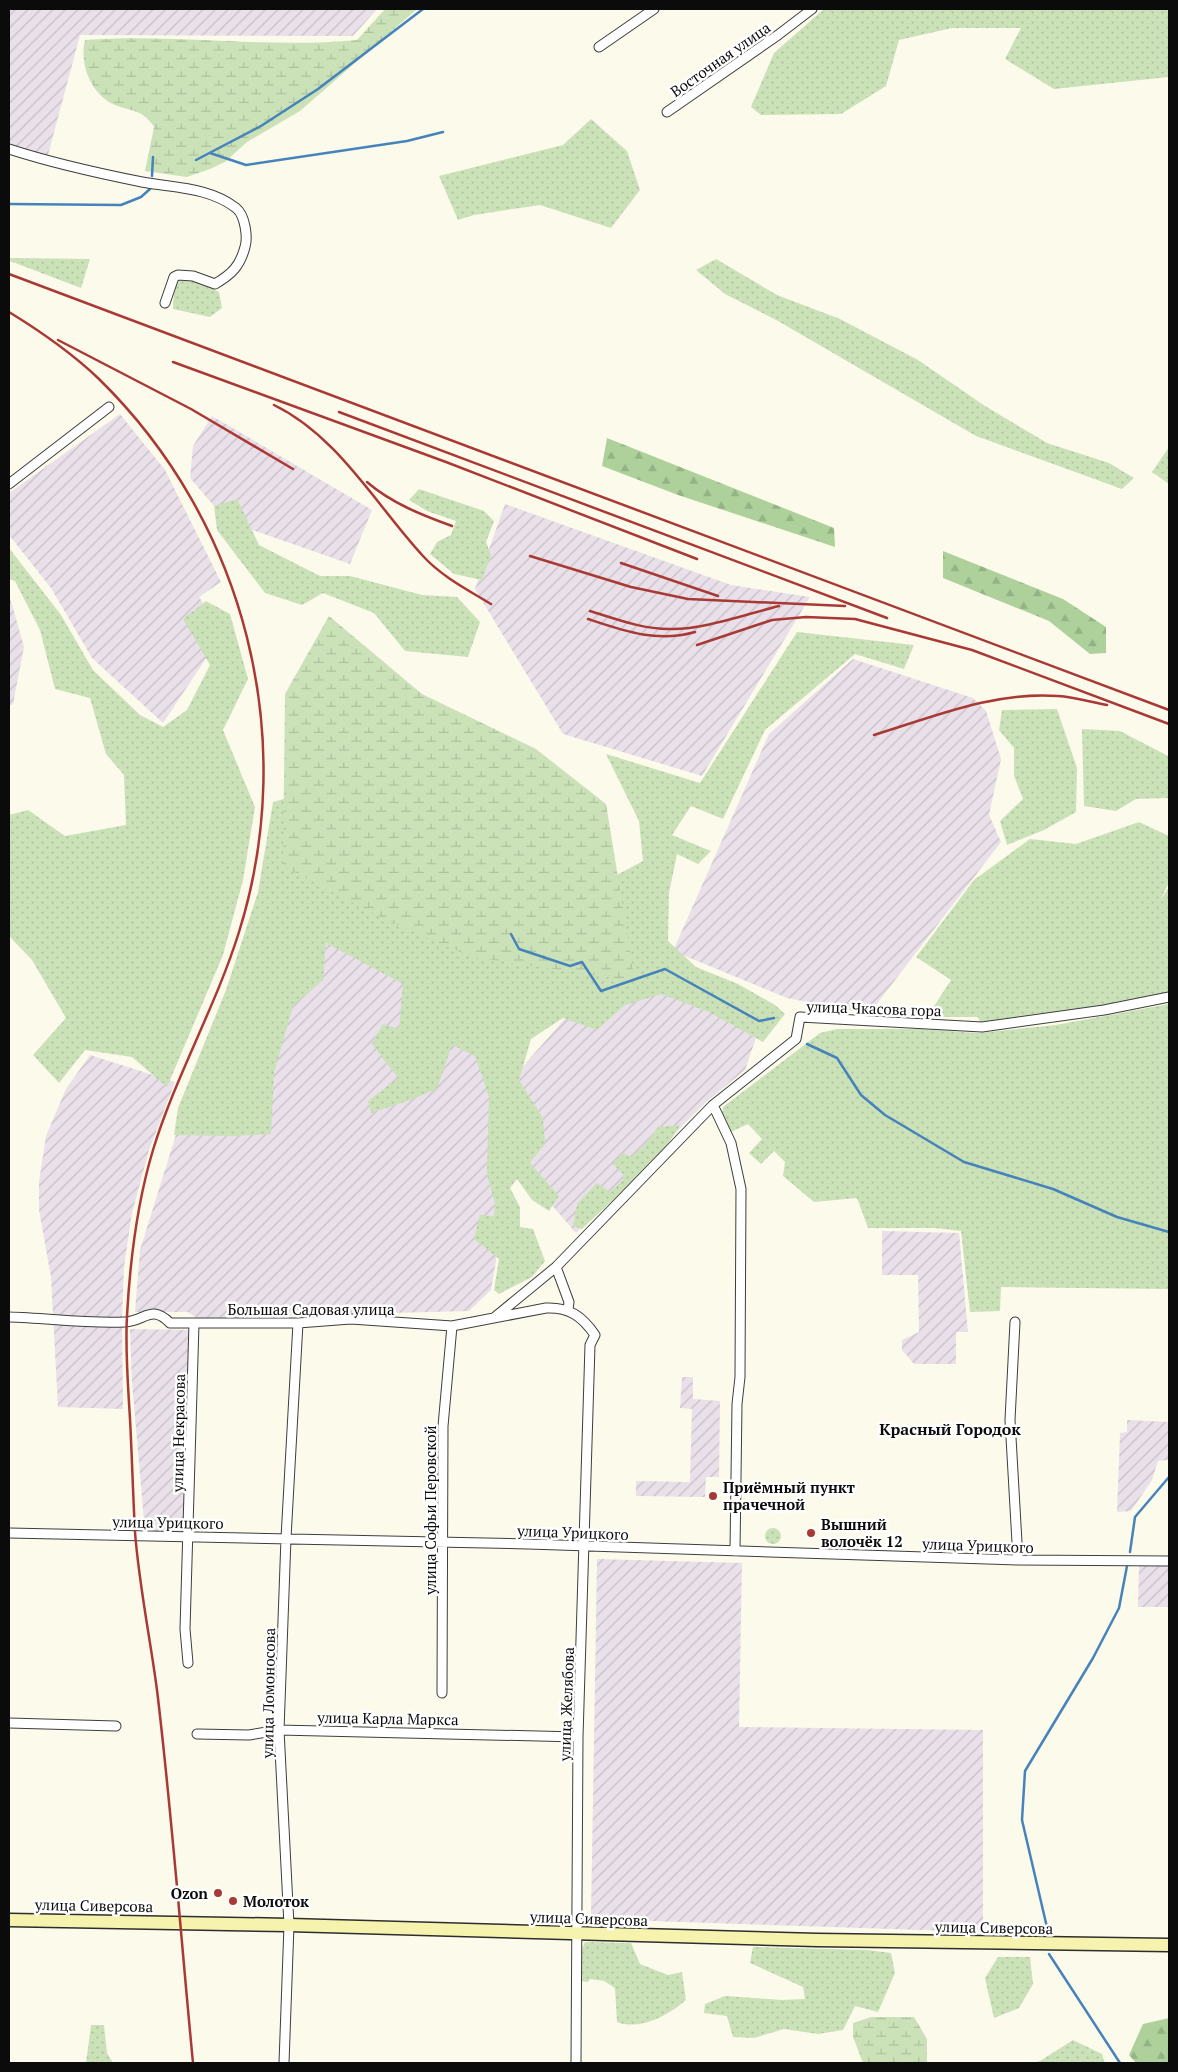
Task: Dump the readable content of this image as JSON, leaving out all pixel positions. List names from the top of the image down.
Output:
{
  "streets": {
    "street": [
      "Восточная улица",
      "улица Чкасова гора",
      "Большая Садовая улица",
      "улица Некрасова",
      "улица Софьи Перовской",
      "улица Урицкого",
      "улица Ломоносова",
      "улица Желябова",
      "улица Карла Маркса",
      "улица Сиверсова"
    ]
  },
  "crossings": [
    ["улица Чкасова гора", "Большая Садовая улица"],
    ["Большая Садовая улица", "улица Некрасова"],
    ["Большая Садовая улица", "улица Софьи Перовской"],
    ["Большая Садовая улица", "улица Ломоносова"],
    ["Большая Садовая улица", "улица Желябова"],
    ["улица Некрасова", "улица Урицкого"],
    ["улица Софьи Перовской", "улица Урицкого"],
    ["улица Урицкого", "улица Ломоносова"],
    ["улица Урицкого", "улица Желябова"],
    ["улица Ломоносова", "улица Карла Маркса"],
    ["улица Ломоносова", "улица Сиверсова"],
    ["улица Желябова", "улица Карла Маркса"],
    ["улица Желябова", "улица Сиверсова"]
  ],
  "districts": ["Красный Городок"],
  "places": [
    "Приёмный пункт прачечной",
    "Вышний волочёк 12",
    "Ozon",
    "Молоток"
  ]
}
